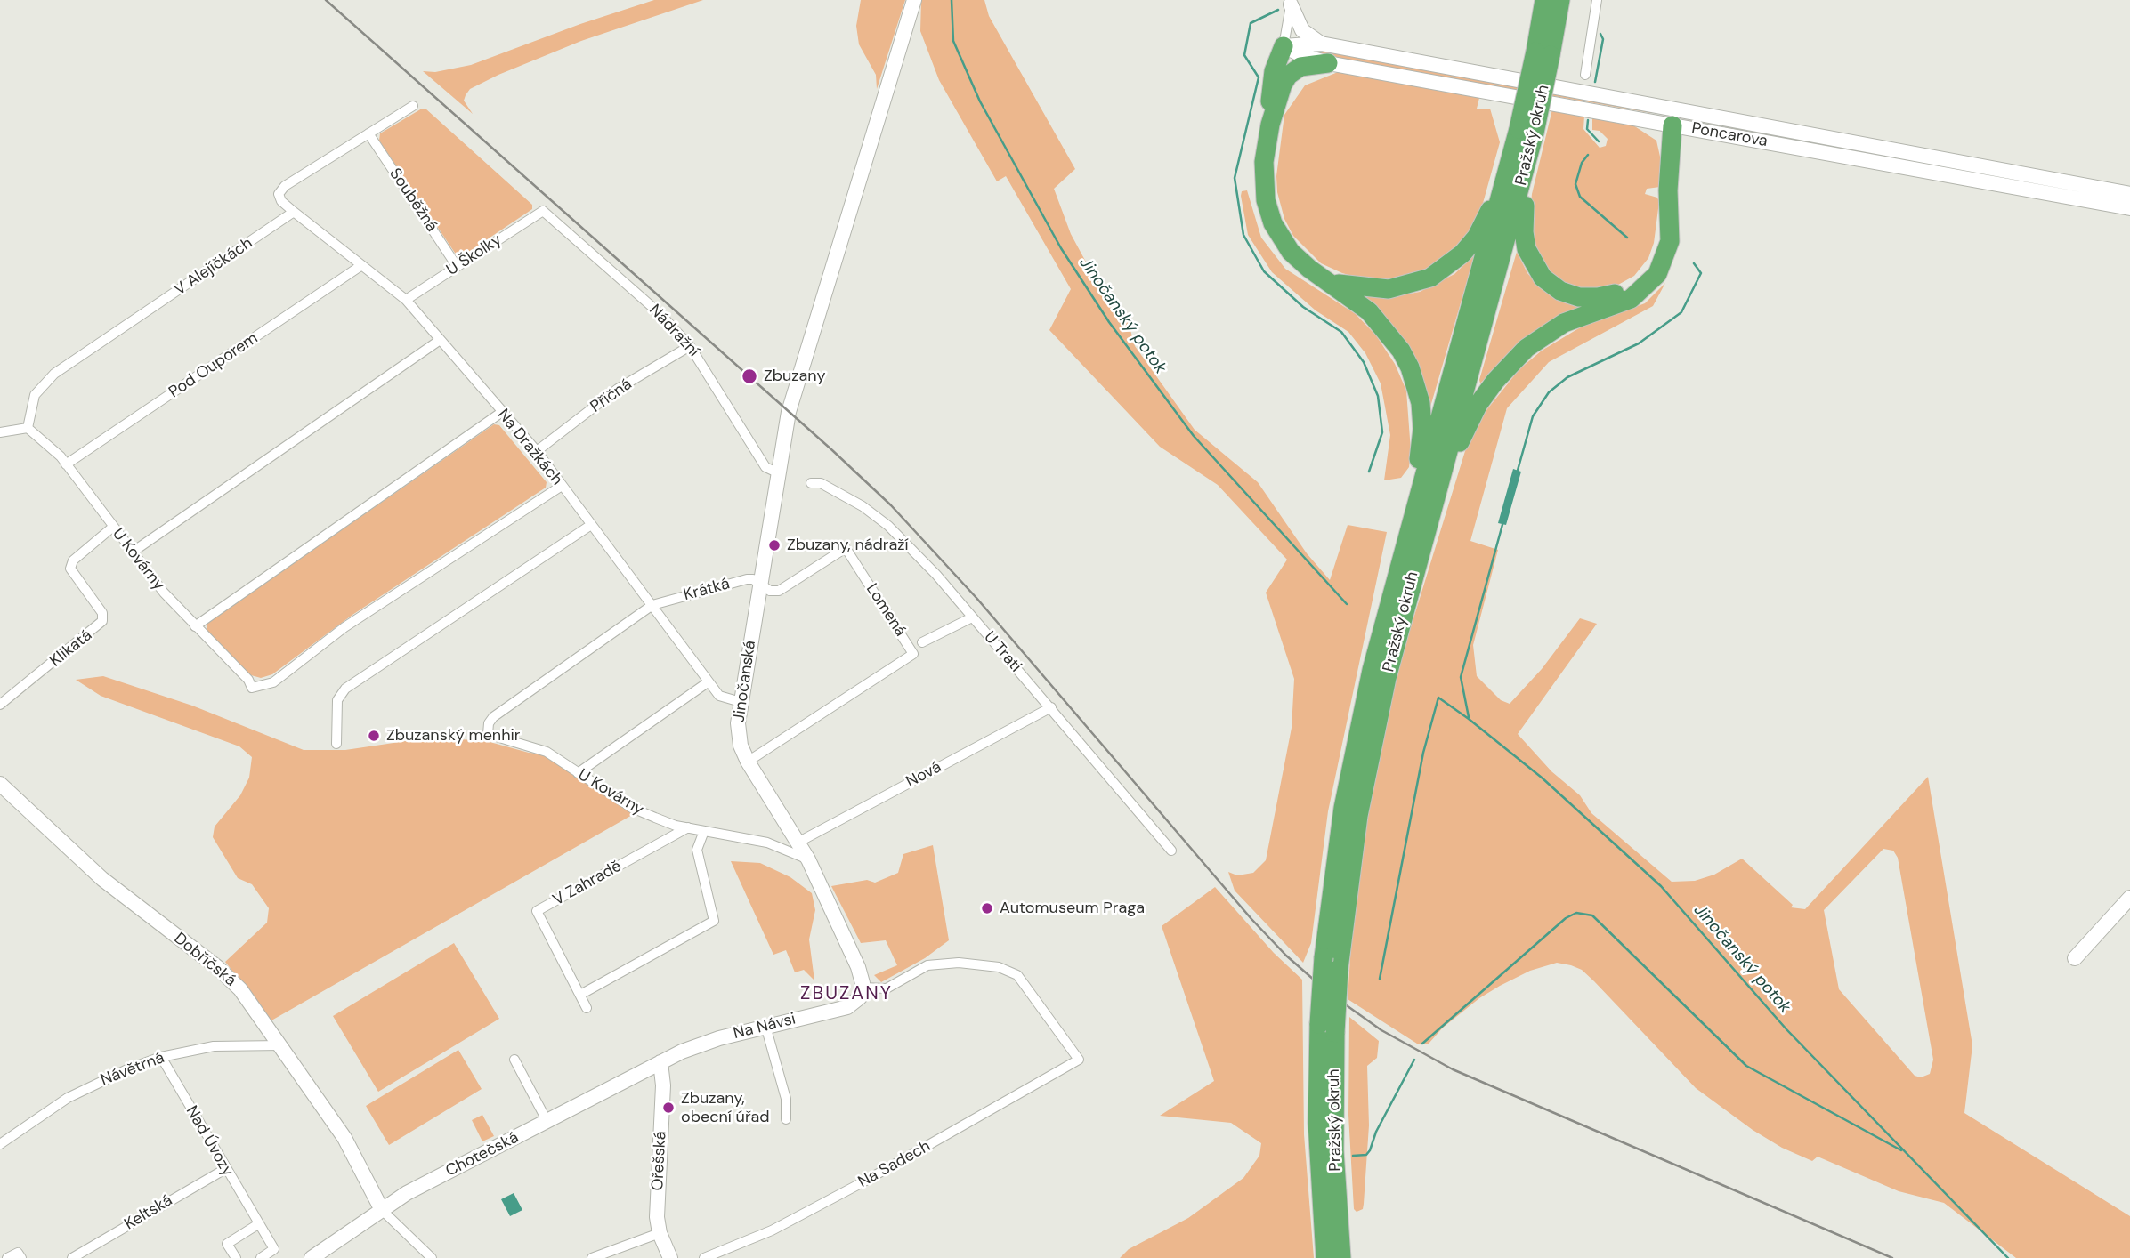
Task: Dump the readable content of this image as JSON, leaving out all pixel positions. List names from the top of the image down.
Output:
{
  "streets": {
    "highway": ["Pražský okruh"],
    "street": [
      "Poncarova",
      "Souběžná",
      "U Školky",
      "V Alejíčkách",
      "Nádražní",
      "Pod Ouporem",
      "Příčná",
      "Na Dražkách",
      "U Kovárny",
      "Krátká",
      "Lomená",
      "Klikatá",
      "U Trati",
      "Jinočanská",
      "Nová",
      "V Zahradě",
      "Dobříčská",
      "Na Návsi",
      "Návětrná",
      "Nad Úvozy",
      "Chotečská",
      "Ořešská",
      "Na Sadech",
      "Keltská"
    ]
  },
  "crossings": [
    ["Souběžná", "U Školky"],
    ["U Školky", "Nádražní"],
    ["U Školky", "Na Dražkách"],
    ["V Alejíčkách", "Na Dražkách"],
    ["V Alejíčkách", "U Kovárny"],
    ["Nádražní", "Příčná"],
    ["Nádražní", "Jinočanská"],
    ["Pod Ouporem", "Na Dražkách"],
    ["Pod Ouporem", "U Kovárny"],
    ["Příčná", "Na Dražkách"],
    ["Na Dražkách", "U Kovárny"],
    ["Na Dražkách", "Krátká"],
    ["Na Dražkách", "Jinočanská"],
    ["U Kovárny", "Krátká"],
    ["U Kovárny", "Klikatá"],
    ["U Kovárny", "Jinočanská"],
    ["U Kovárny", "V Zahradě"],
    ["Krátká", "Lomená"],
    ["Krátká", "Jinočanská"],
    ["Lomená", "Jinočanská"],
    ["U Trati", "Nová"],
    ["Jinočanská", "Nová"],
    ["Jinočanská", "Na Návsi"],
    ["Jinočanská", "Na Sadech"],
    ["Dobříčská", "Návětrná"],
    ["Dobříčská", "Chotečská"],
    ["Na Návsi", "Chotečská"],
    ["Na Návsi", "Ořešská"],
    ["Na Návsi", "Na Sadech"],
    ["Návětrná", "Nad Úvozy"],
    ["Nad Úvozy", "Keltská"],
    ["Chotečská", "Ořešská"]
  ],
  "districts": ["ZBUZANY"],
  "water": ["Jinočanský potok"],
  "places": [
    "Zbuzany",
    "Zbuzany, nádraží",
    "Zbuzanský menhir",
    "Automuseum Praga",
    "Zbuzany, obecní úřad"
  ]
}
